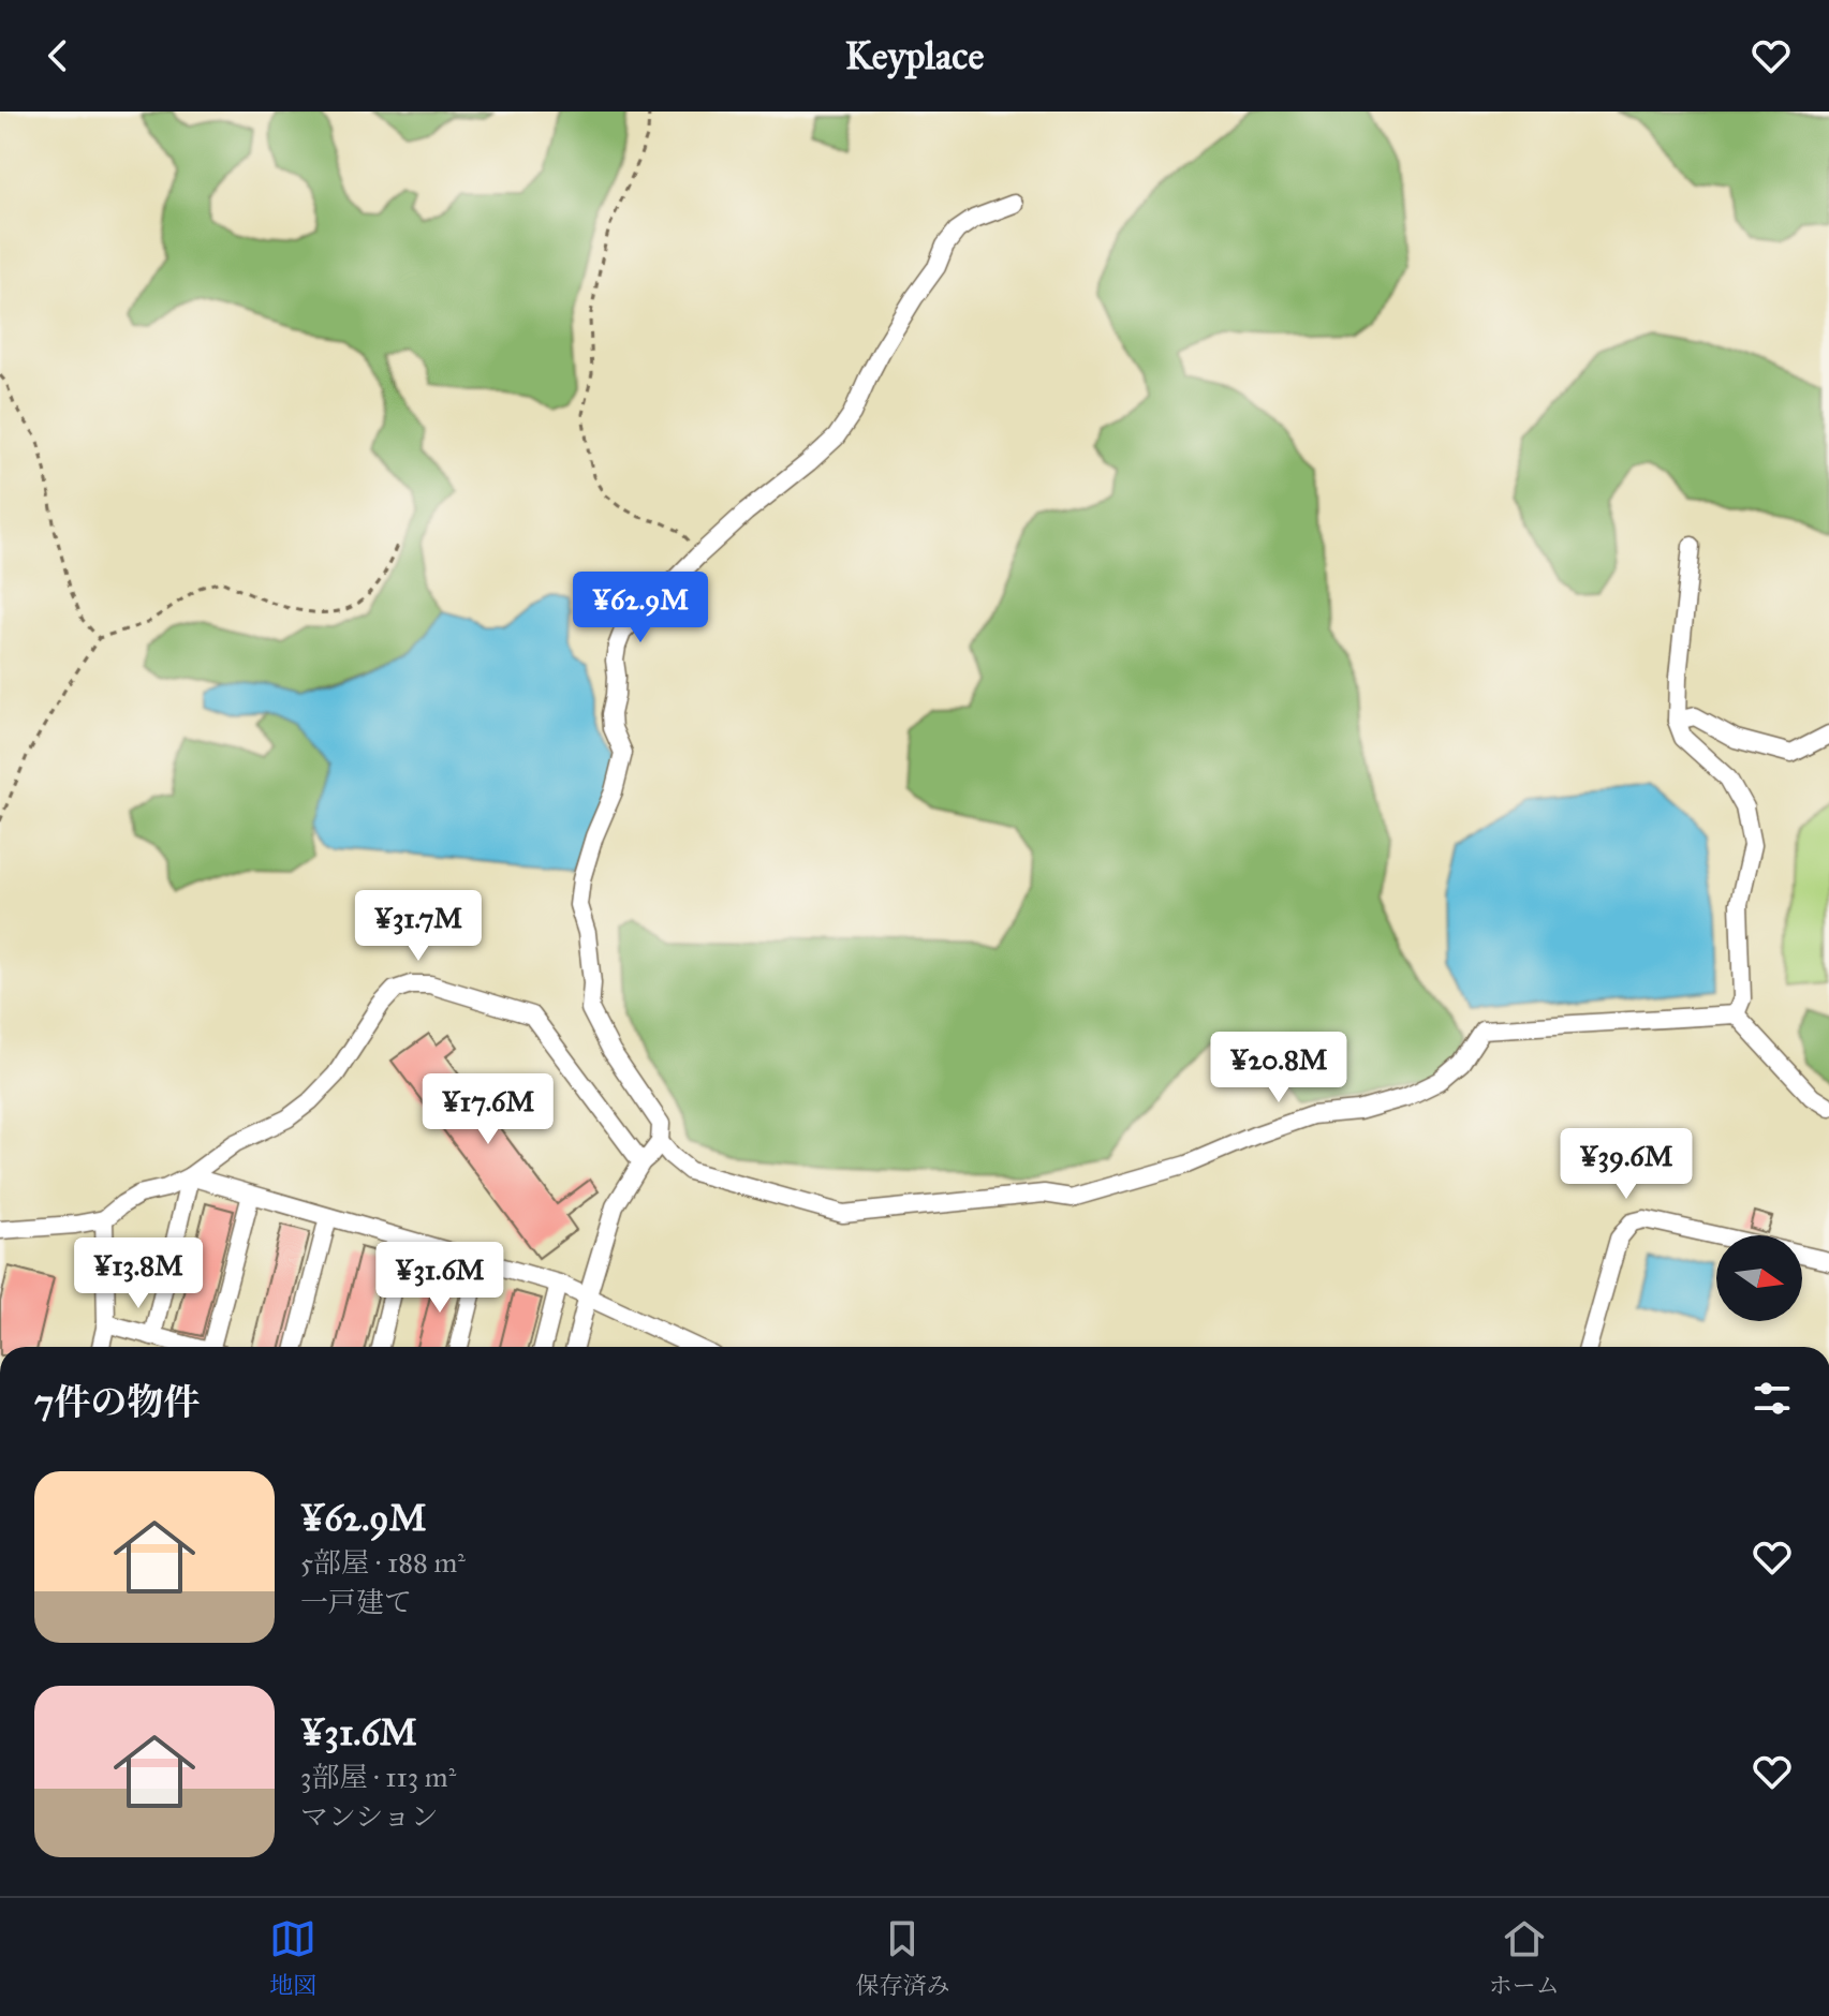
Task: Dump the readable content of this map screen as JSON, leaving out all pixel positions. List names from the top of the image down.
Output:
{
  "north": "right",
  "page": {
    "header": "Keyplace",
    "price": [
      "¥62.9M",
      "¥31.7M",
      "¥20.8M",
      "¥17.6M",
      "¥39.6M",
      "¥13.8M",
      "¥31.6M"
    ],
    "heading": "7件の物件",
    "list": [
      {
        "name": "¥62.9M",
        "note": "5部屋 · 188 m² · 一戸建て"
      },
      {
        "name": "¥31.6M",
        "note": "3部屋 · 113 m² · マンション"
      }
    ],
    "tabs": ["地図", "保存済み", "ホーム"]
  }
}
